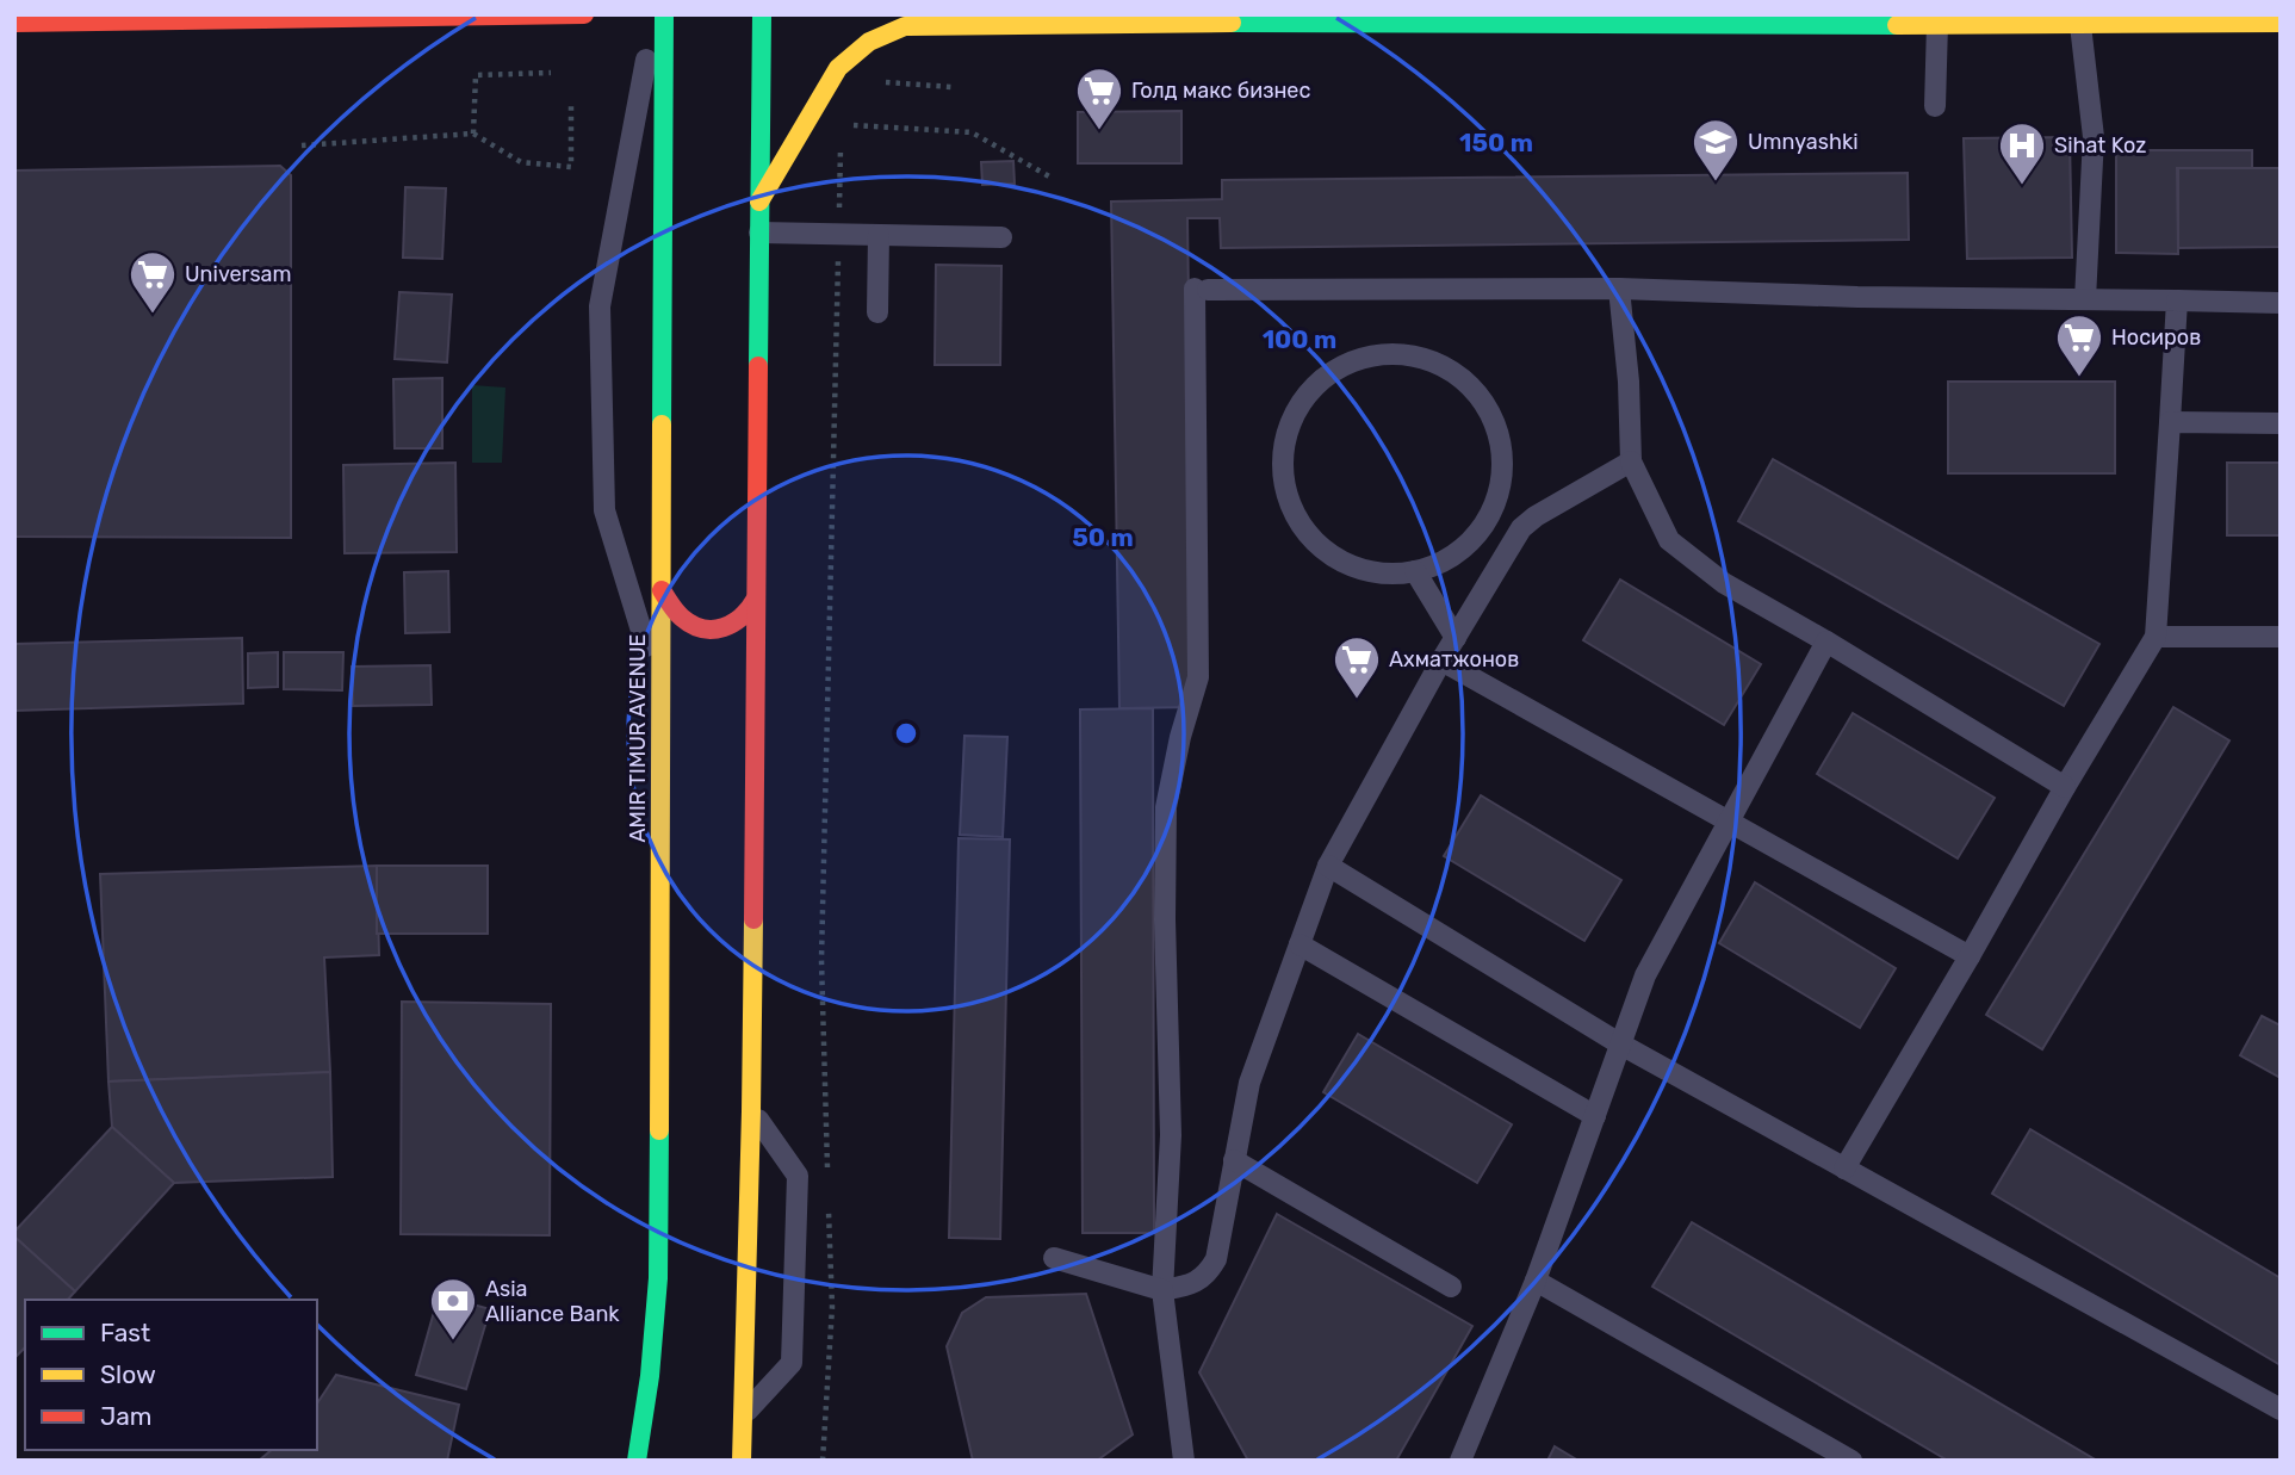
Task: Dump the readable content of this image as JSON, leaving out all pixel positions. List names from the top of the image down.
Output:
{
  "streets": {
    "main road": ["AMIR TIMUR AVENUE"]
  },
  "places": {
    "supermarket": [
      "Голд макс бизнес",
      "Universam",
      "Носиров",
      "Ахматжонов"
    ],
    "school or university": ["Umnyashki"],
    "hospital": ["Sihat Koz"],
    "bank": ["Asia Alliance Bank"]
  },
  "legend": ["Fast", "Slow", "Jam"],
  "rings": ["150 m", "100 m", "50 m"]
}
